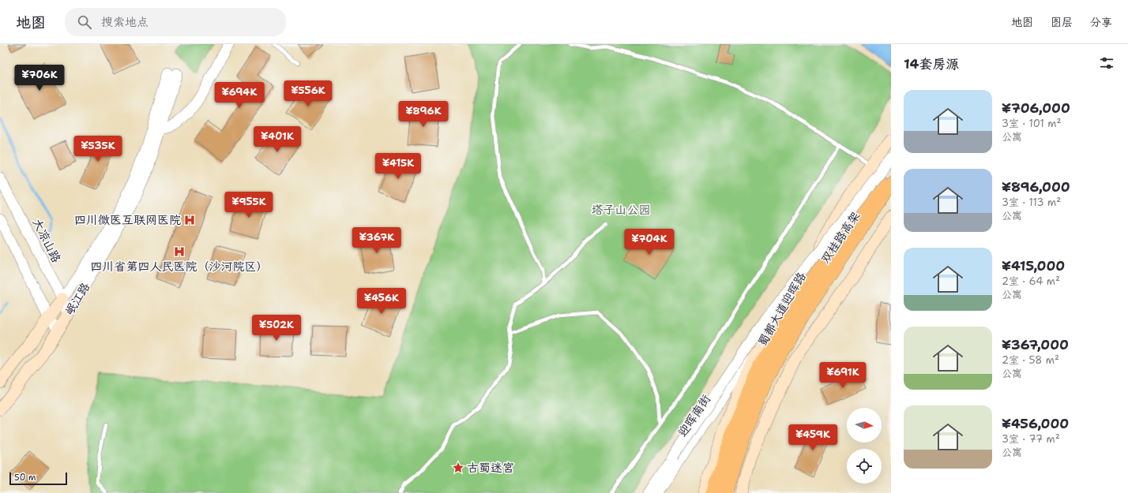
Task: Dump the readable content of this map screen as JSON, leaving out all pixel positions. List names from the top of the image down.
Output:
{
  "streets": {
    "highway": ["双桂路高架"],
    "main road": ["岷江路", "蜀都大道迎晖路"],
    "street": ["大凉山路", "迎晖南街"]
  },
  "crossings": [
    ["大凉山路", "岷江路"],
    ["蜀都大道迎晖路", "迎晖南街"]
  ],
  "parks": ["塔子山公园"],
  "places": {
    "hospital": ["四川微医互联网医院", "四川省第四人民医院（沙河院区）"],
    "place": ["古蜀迷宫"]
  },
  "scale_bar": "50 m",
  "north": "right",
  "page": {
    "header": "地图",
    "search": "搜索地点",
    "nav": ["地图", "图层", "分享"],
    "heading": "14套房源",
    "price": [
      "¥706K",
      "¥556K",
      "¥694K",
      "¥896K",
      "¥401K",
      "¥535K",
      "¥415K",
      "¥955K",
      "¥367K",
      "¥704K",
      "¥456K",
      "¥502K",
      "¥691K",
      "¥459K"
    ],
    "list": [
      {
        "name": "¥706,000",
        "note": "3室 · 101 m² · 公寓"
      },
      {
        "name": "¥896,000",
        "note": "3室 · 113 m² · 公寓"
      },
      {
        "name": "¥415,000",
        "note": "2室 · 64 m² · 公寓"
      },
      {
        "name": "¥367,000",
        "note": "2室 · 58 m² · 公寓"
      },
      {
        "name": "¥456,000",
        "note": "3室 · 77 m² · 公寓"
      }
    ],
    "scale": "50 m"
  }
}
